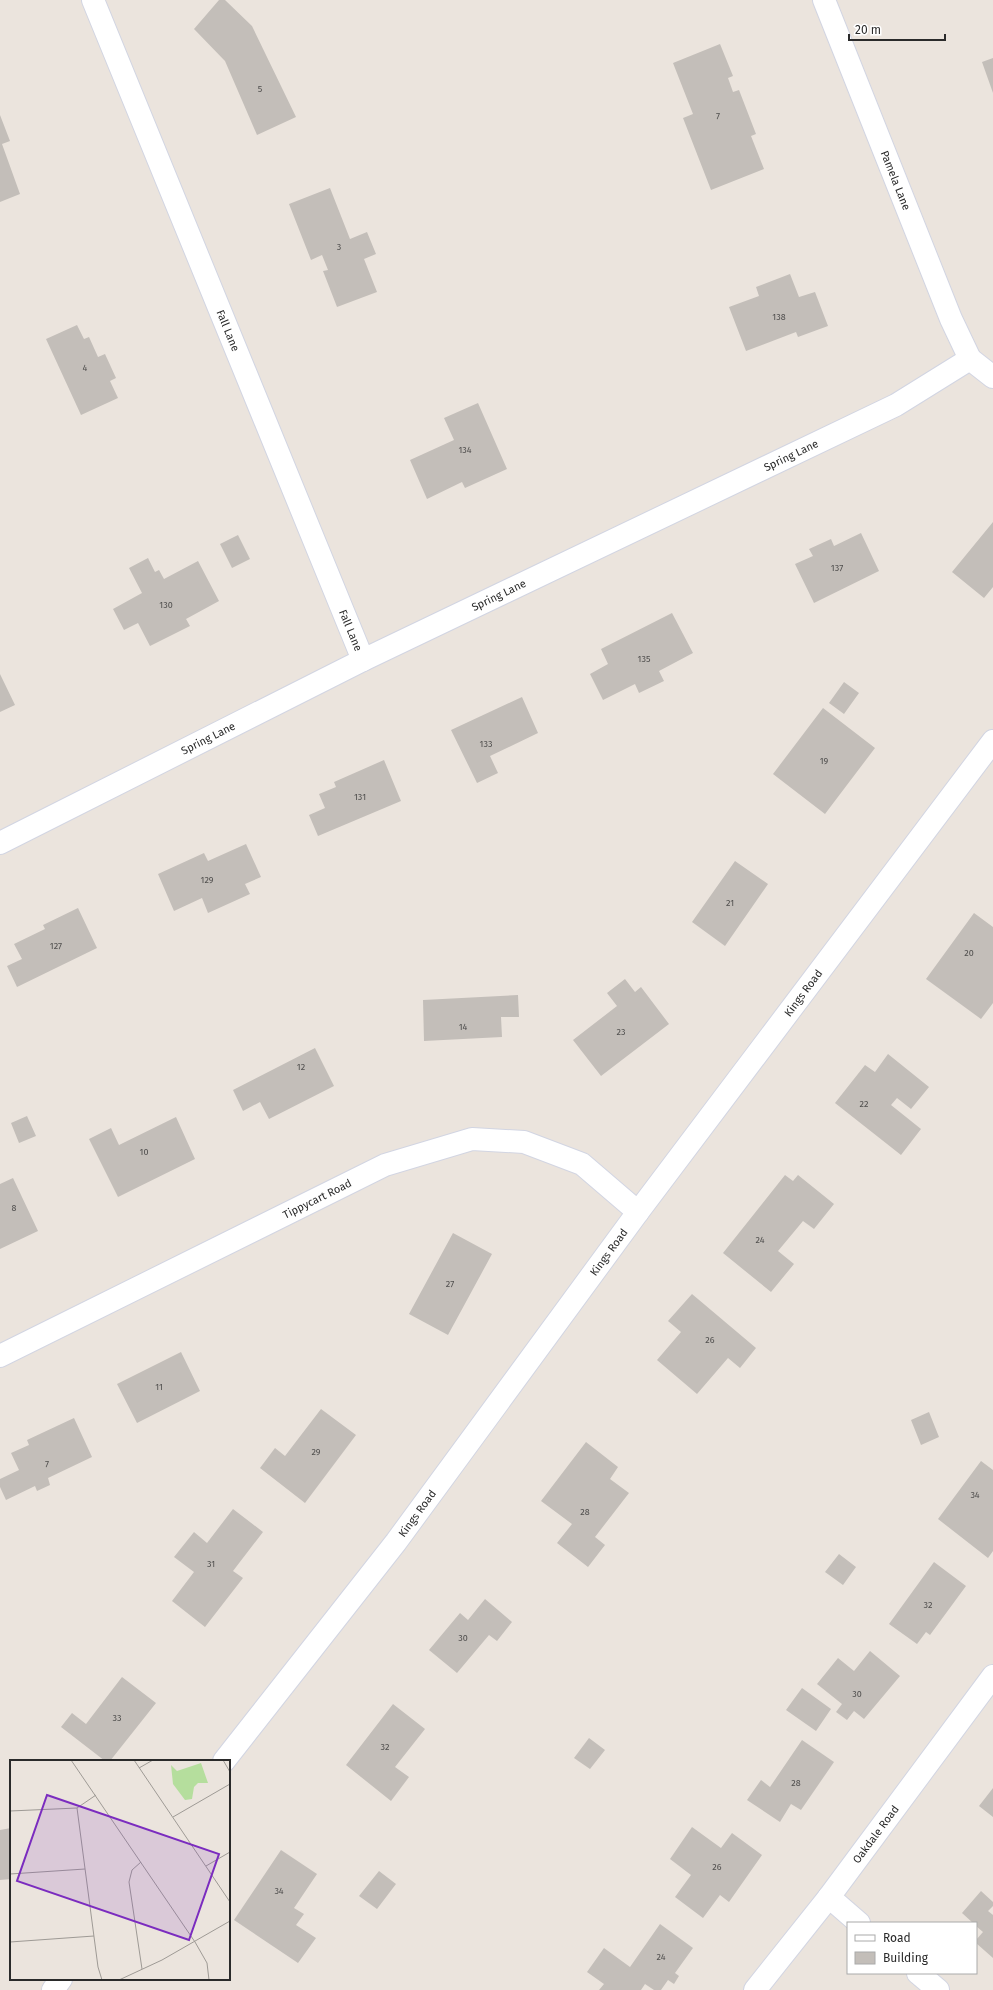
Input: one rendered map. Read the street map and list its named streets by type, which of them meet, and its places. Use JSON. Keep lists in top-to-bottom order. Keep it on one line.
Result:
{"streets":{"street":["Pamela Lane","Fall Lane","Spring Lane","Kings Road","Tippycart Road","Oakdale Road"]},"crossings":[["Pamela Lane","Spring Lane"],["Fall Lane","Spring Lane"],["Kings Road","Tippycart Road"]],"house_numbers":["5","7","3","138","4","134","137","130","135","133","19","131","129","21","127","20","14","23","12","22","10","8","24","27","26","11","29","7","34","28","31","32","30","30","33","32","28","26","34","24"],"legend":["Road","Building"],"scale_bar":"20 m"}
